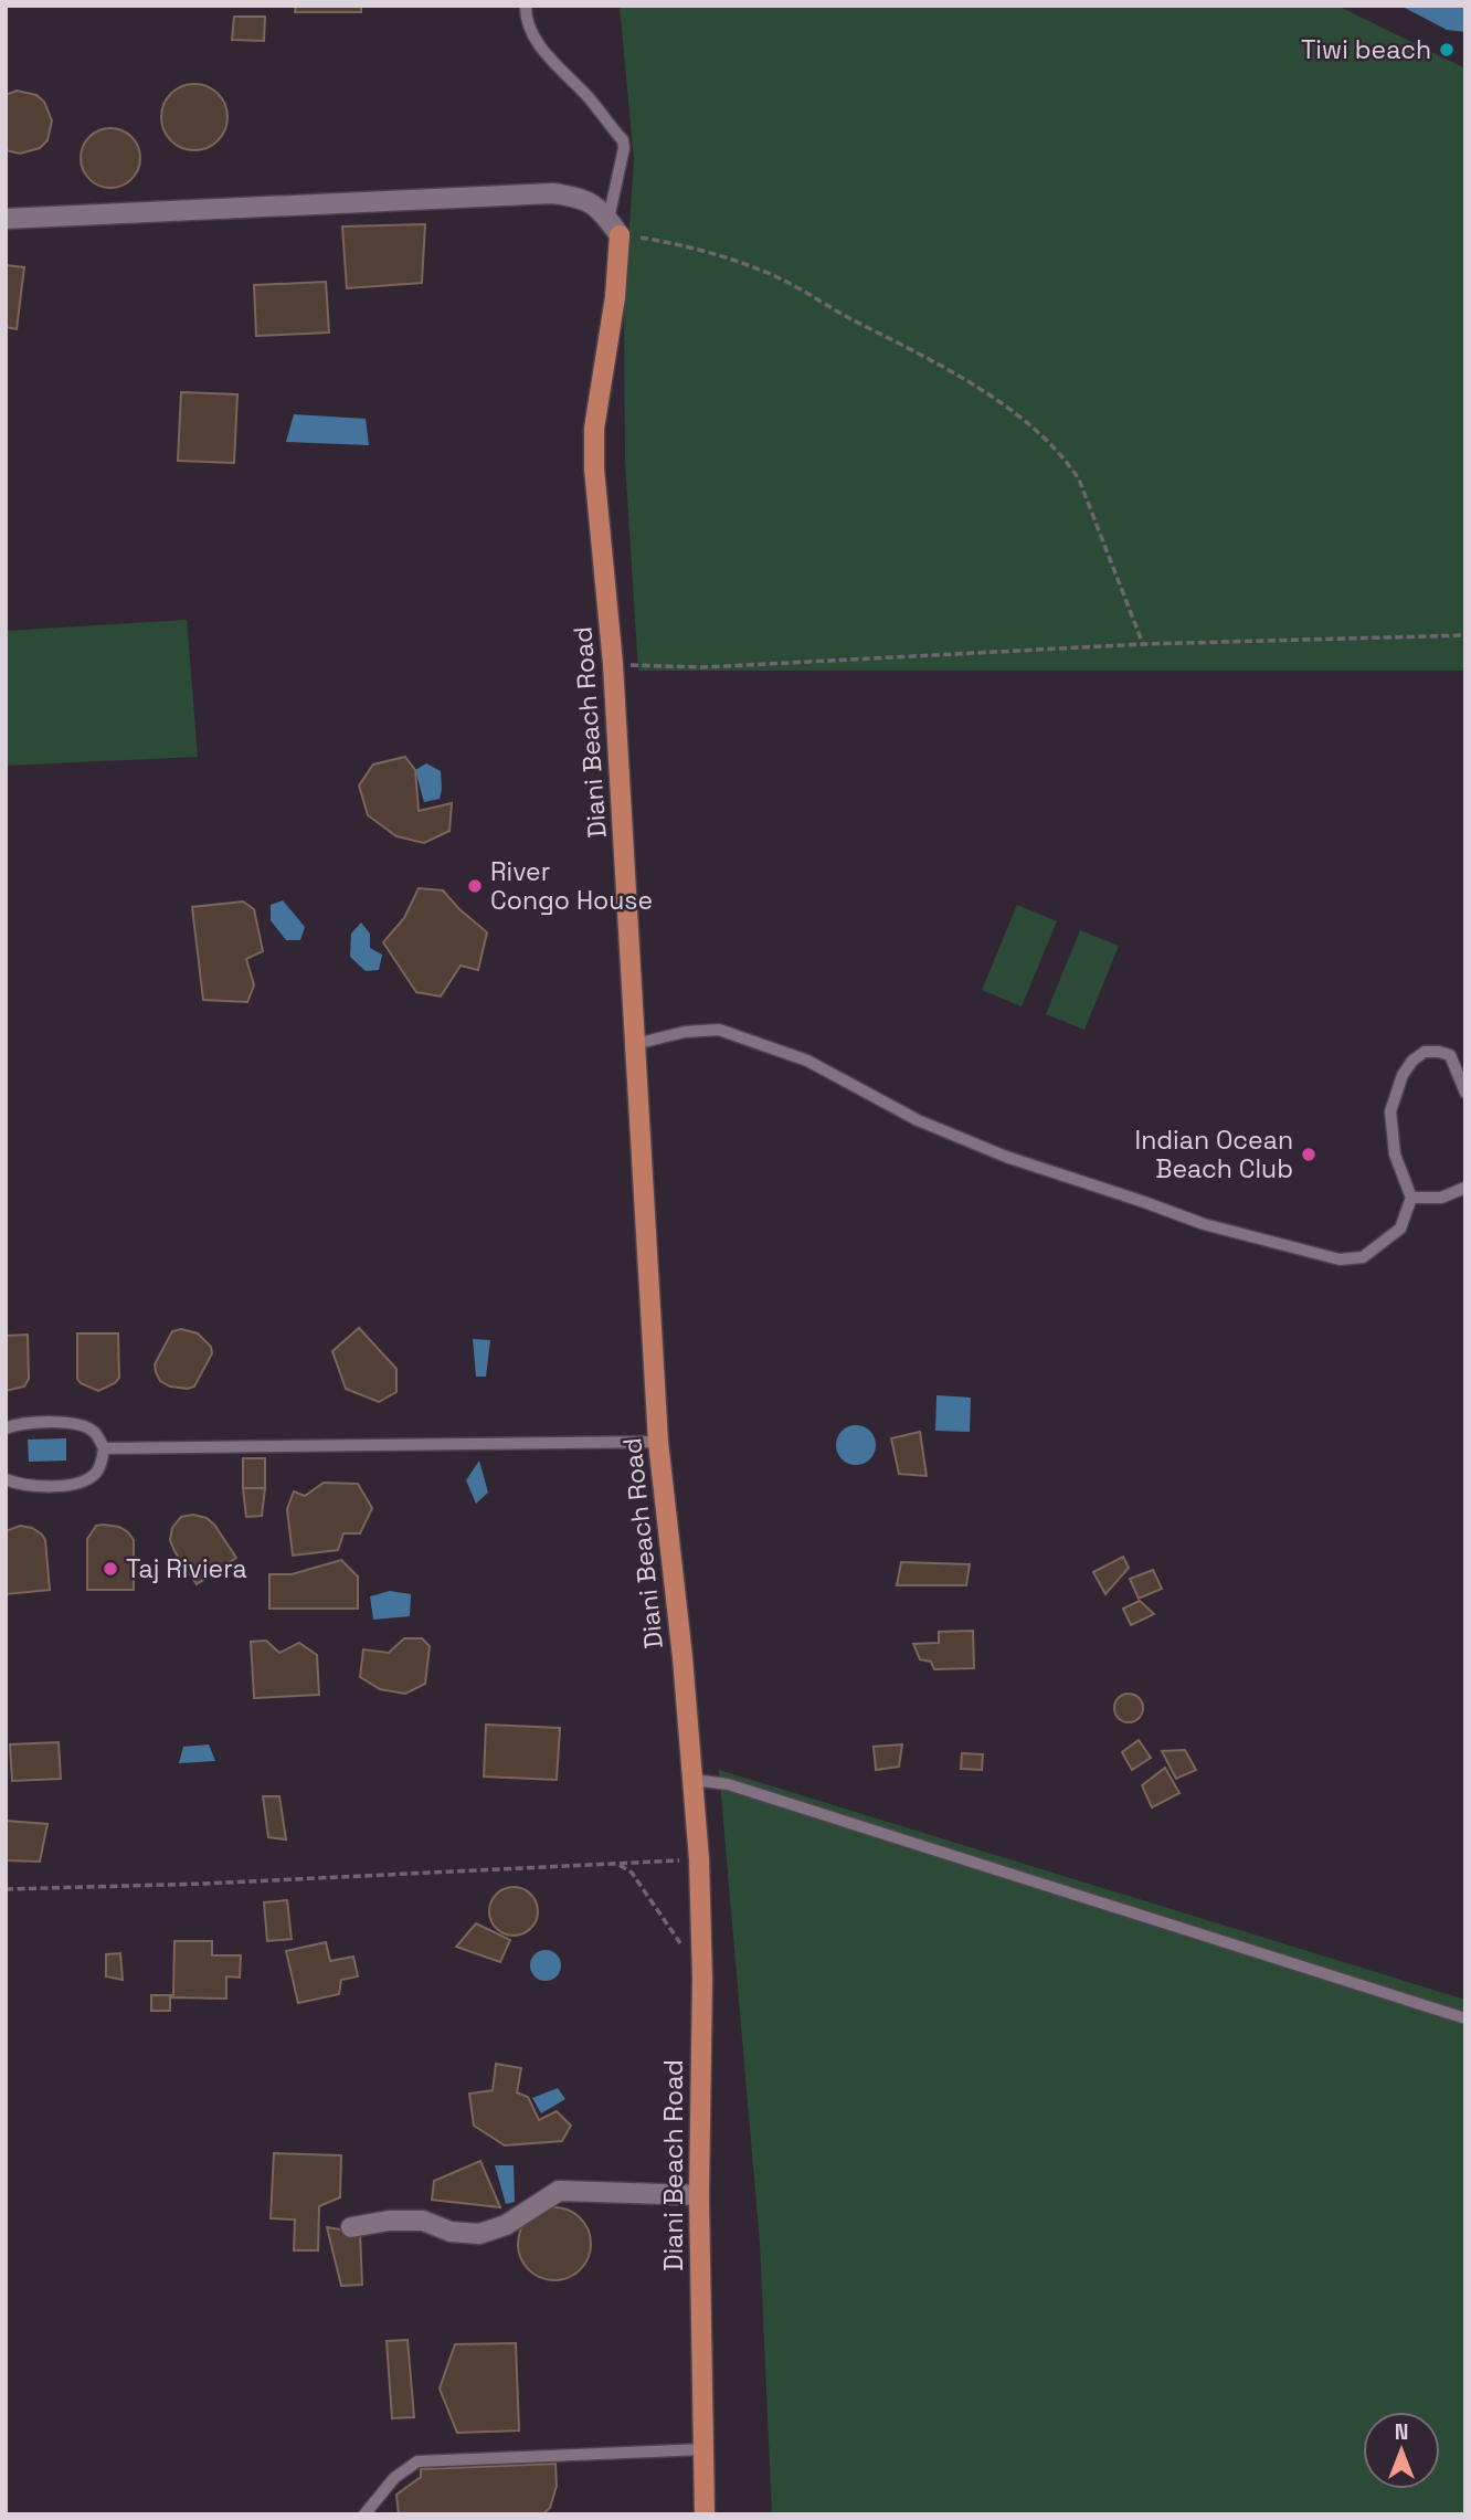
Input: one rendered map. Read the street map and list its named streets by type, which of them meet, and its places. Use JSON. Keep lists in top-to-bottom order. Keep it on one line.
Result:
{"streets":{"main road":["Diani Beach Road"]},"places":["Tiwi beach","River Congo House","Indian Ocean Beach Club","Taj Riviera"],"north":"top"}
